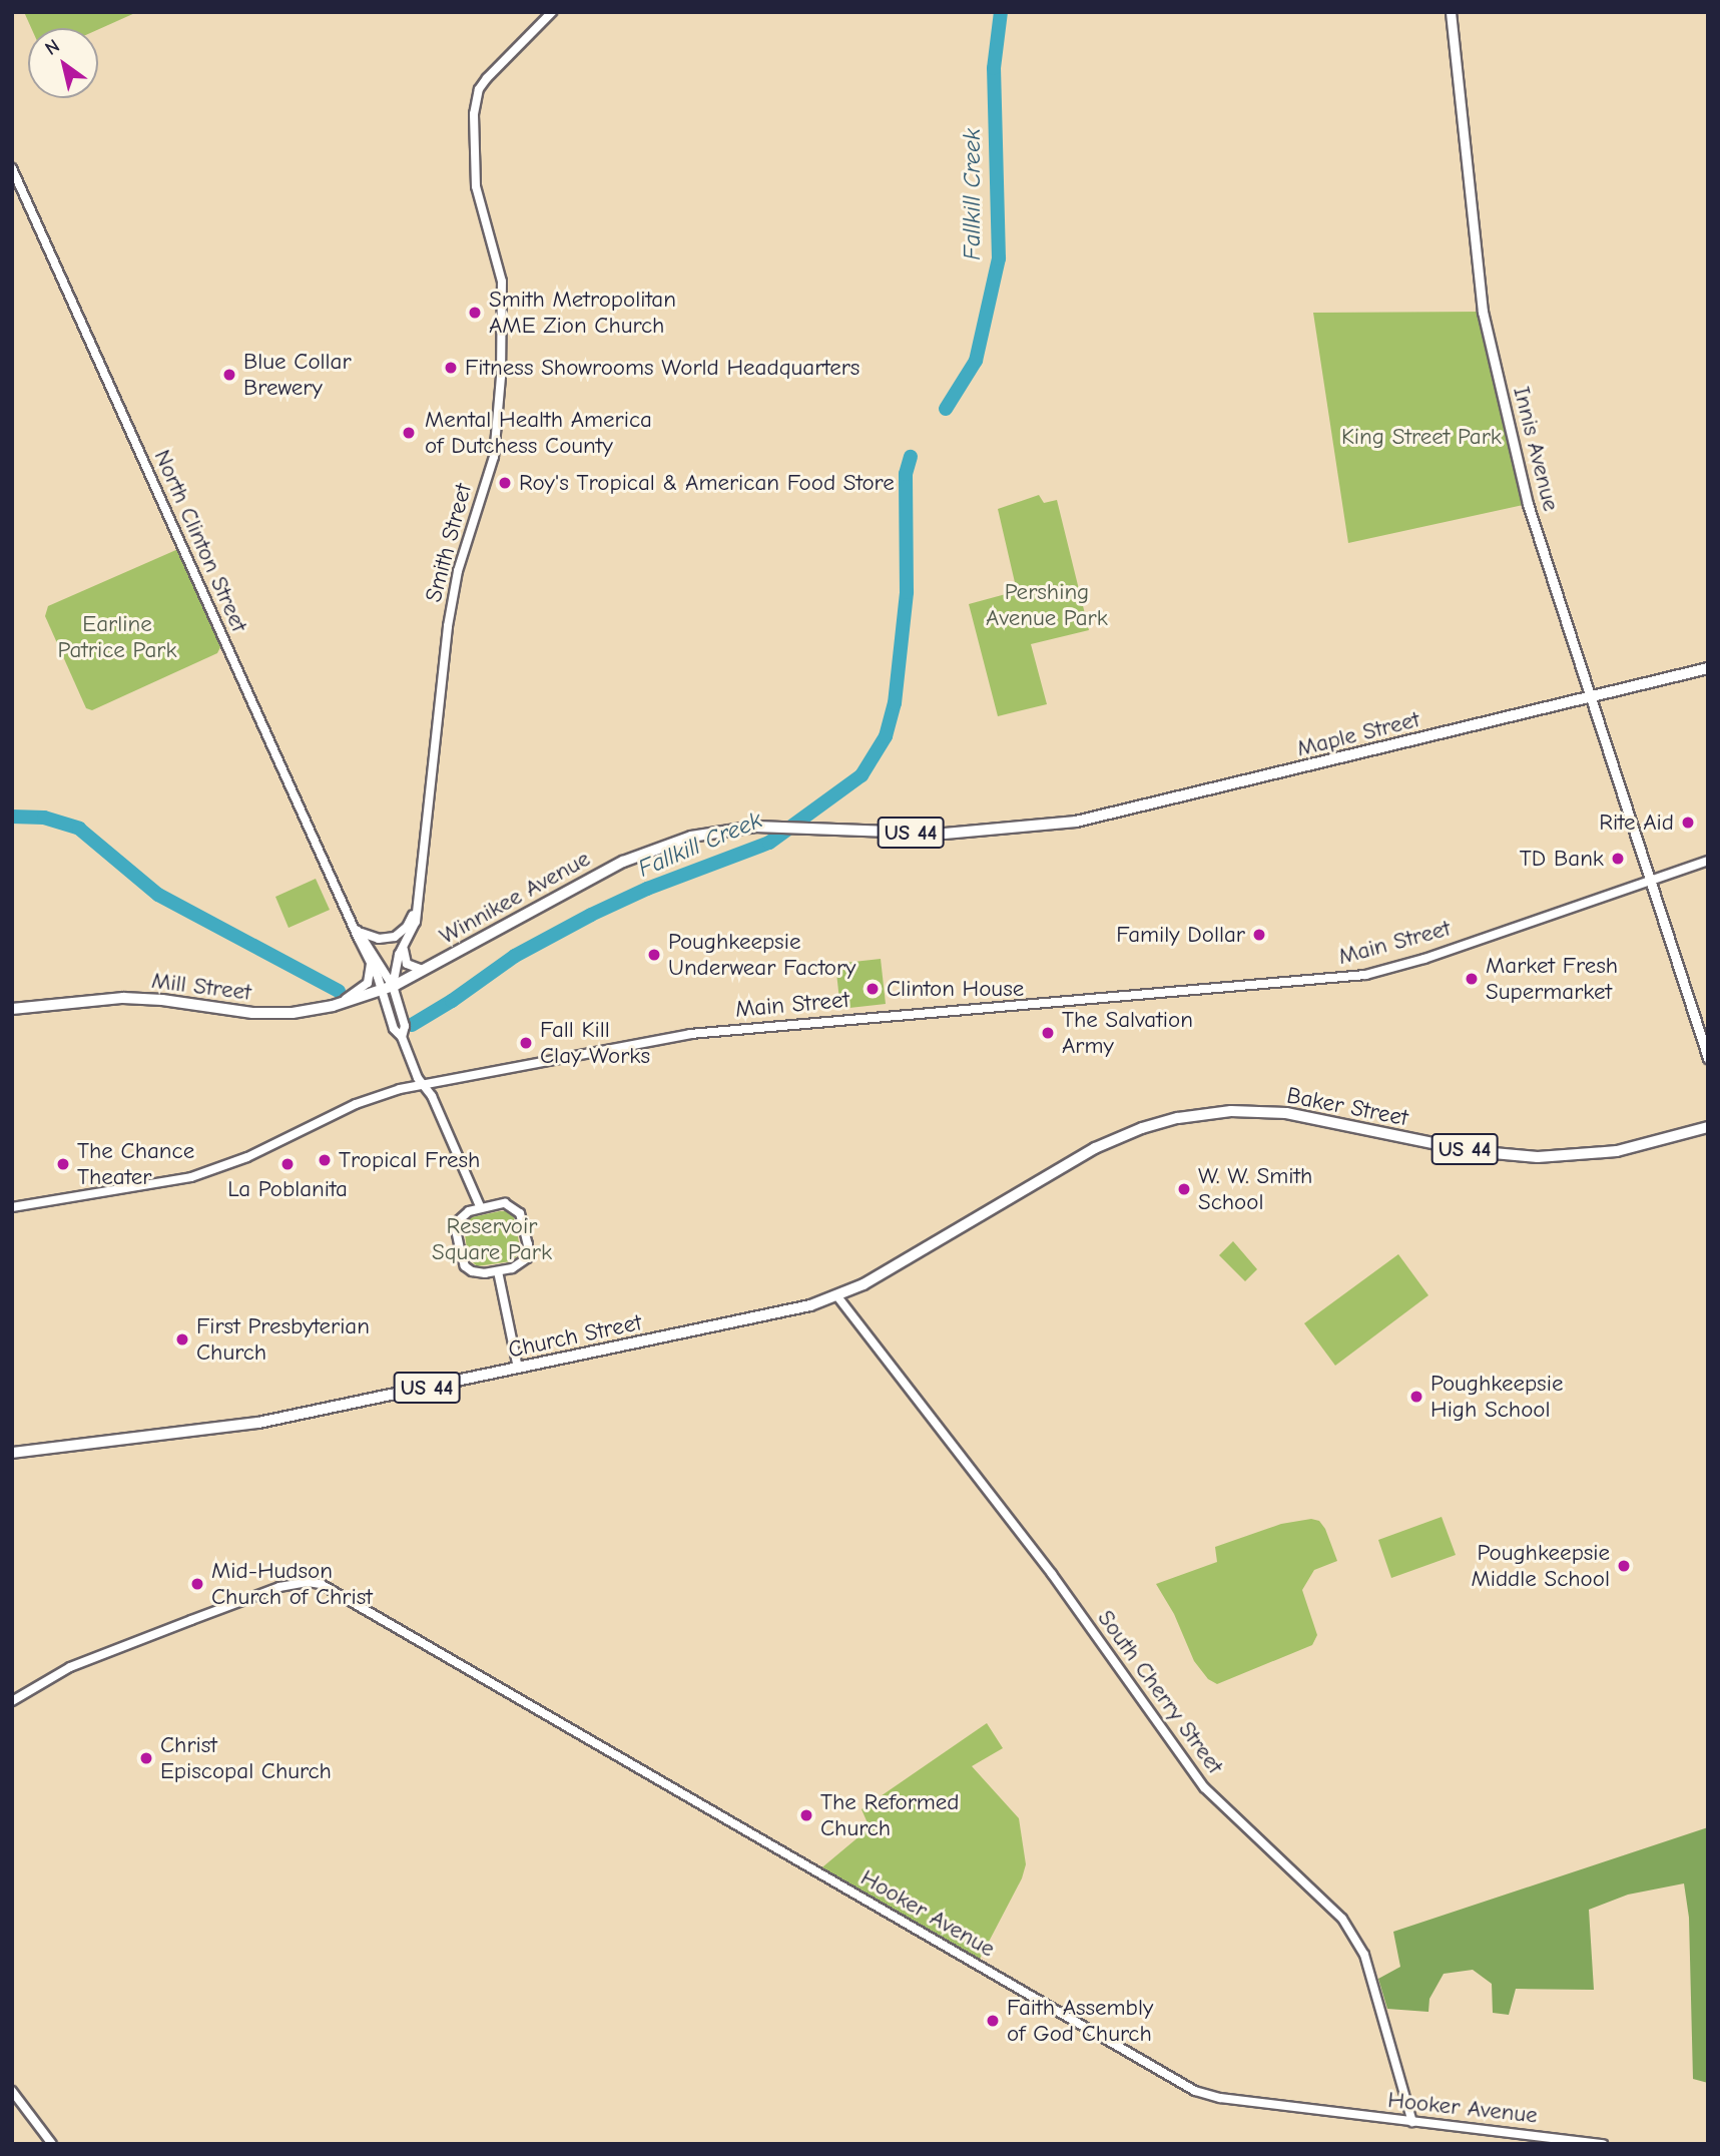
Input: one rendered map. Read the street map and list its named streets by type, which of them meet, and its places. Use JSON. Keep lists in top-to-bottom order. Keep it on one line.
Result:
{"streets":{"highway":["Maple Street","US 44","Winnikee Avenue","Mill Street","Baker Street","Church Street"],"main road":["Innis Avenue"],"street":["North Clinton Street","Smith Street","Main Street","South Cherry Street","Hooker Avenue"]},"crossings":[["Innis Avenue","Maple Street"],["Innis Avenue","Main Street"],["North Clinton Street","Smith Street"],["North Clinton Street","Winnikee Avenue"],["North Clinton Street","Main Street"],["North Clinton Street","Mill Street"],["Smith Street","Winnikee Avenue"],["Smith Street","Mill Street"],["Maple Street","Winnikee Avenue"],["Winnikee Avenue","Mill Street"],["Baker Street","Church Street"],["Church Street","South Cherry Street"],["South Cherry Street","Hooker Avenue"]],"water":["Fallkill Creek"],"parks":["King Street Park","Pershing Avenue Park","Earline Patrice Park","Reservoir Square Park"],"places":["Smith Metropolitan AME Zion Church","Fitness Showrooms World Headquarters","Blue Collar Brewery","Mental Health America of Dutchess County","Roy's Tropical & American Food Store","Rite Aid","TD Bank","Family Dollar","Poughkeepsie Underwear Factory","Market Fresh Supermarket","Clinton House","The Salvation Army","Fall Kill Clay Works","Tropical Fresh","The Chance Theater","La Poblanita","W. W. Smith School","First Presbyterian Church","Poughkeepsie High School","Poughkeepsie Middle School","Mid-Hudson Church of Christ","Christ Episcopal Church","The Reformed Church","Faith Assembly of God Church"],"north":"top left"}
